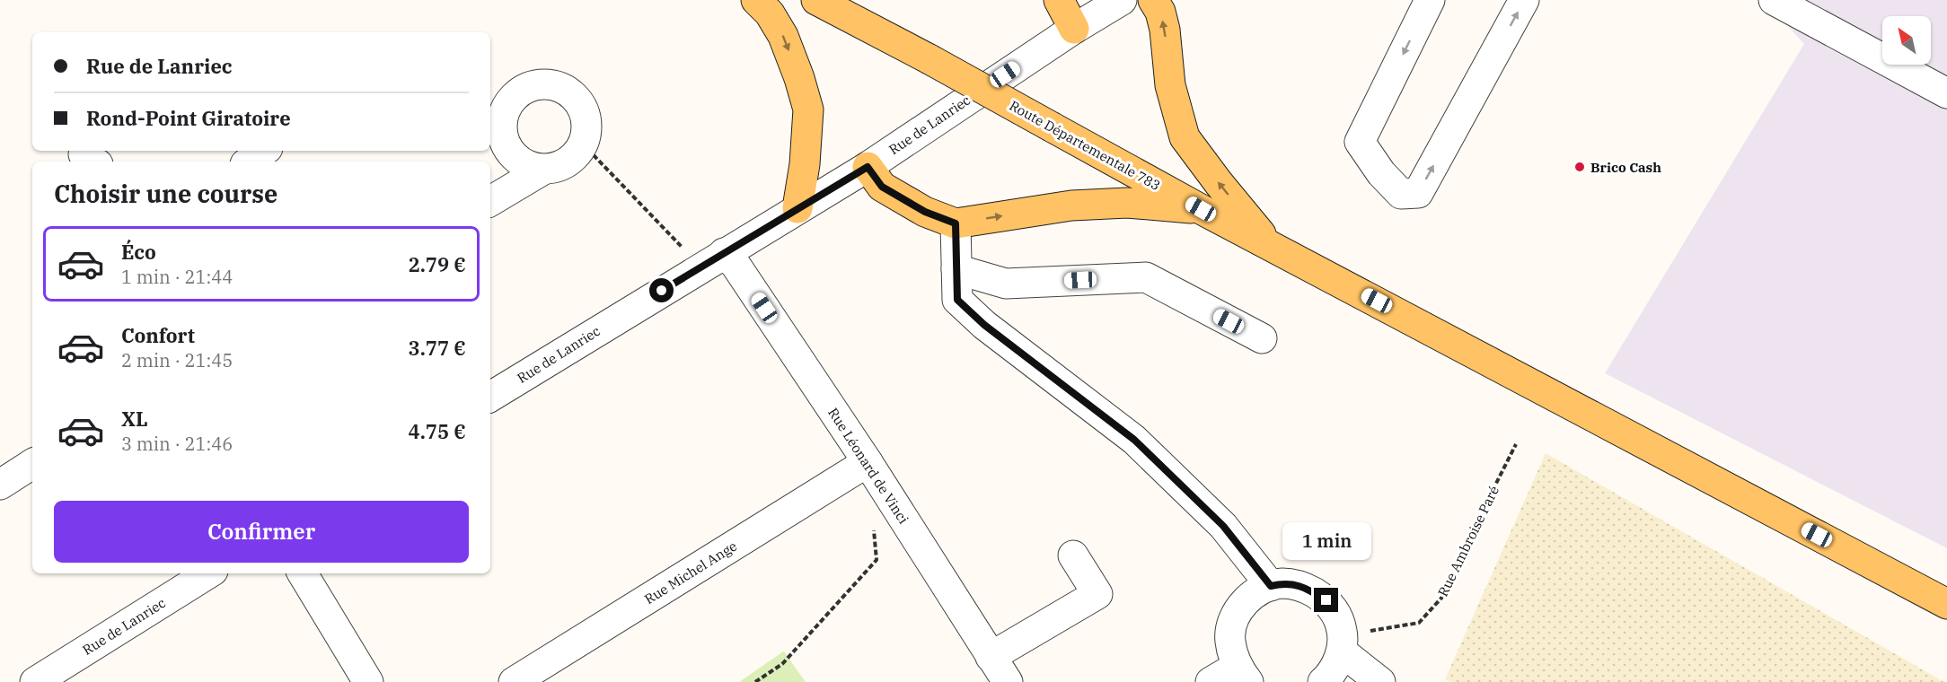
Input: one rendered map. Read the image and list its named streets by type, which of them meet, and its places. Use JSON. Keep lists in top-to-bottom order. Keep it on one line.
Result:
{"streets":{"main road":["Route Départementale 783"],"street":["Rue de Lanriec","Rue Léonard de Vinci","Rue Michel Ange"],"path":["Rue Ambroise Paré"]},"crossings":[["Rue de Lanriec","Rue Léonard de Vinci"],["Rue Léonard de Vinci","Rue Michel Ange"]],"places":["Brico Cash"],"north":"top left","page":{"banner":["Rue de Lanriec","Rond-Point Giratoire"],"heading":"Choisir une course","list":[{"name":"Éco","note":"1 min · 21:44","value":"2.79 €"},{"name":"Confort","note":"2 min · 21:45","value":"3.77 €"},{"name":"XL","note":"3 min · 21:46","value":"4.75 €"}],"buttons":"Confirmer","bubble":"1 min"}}
